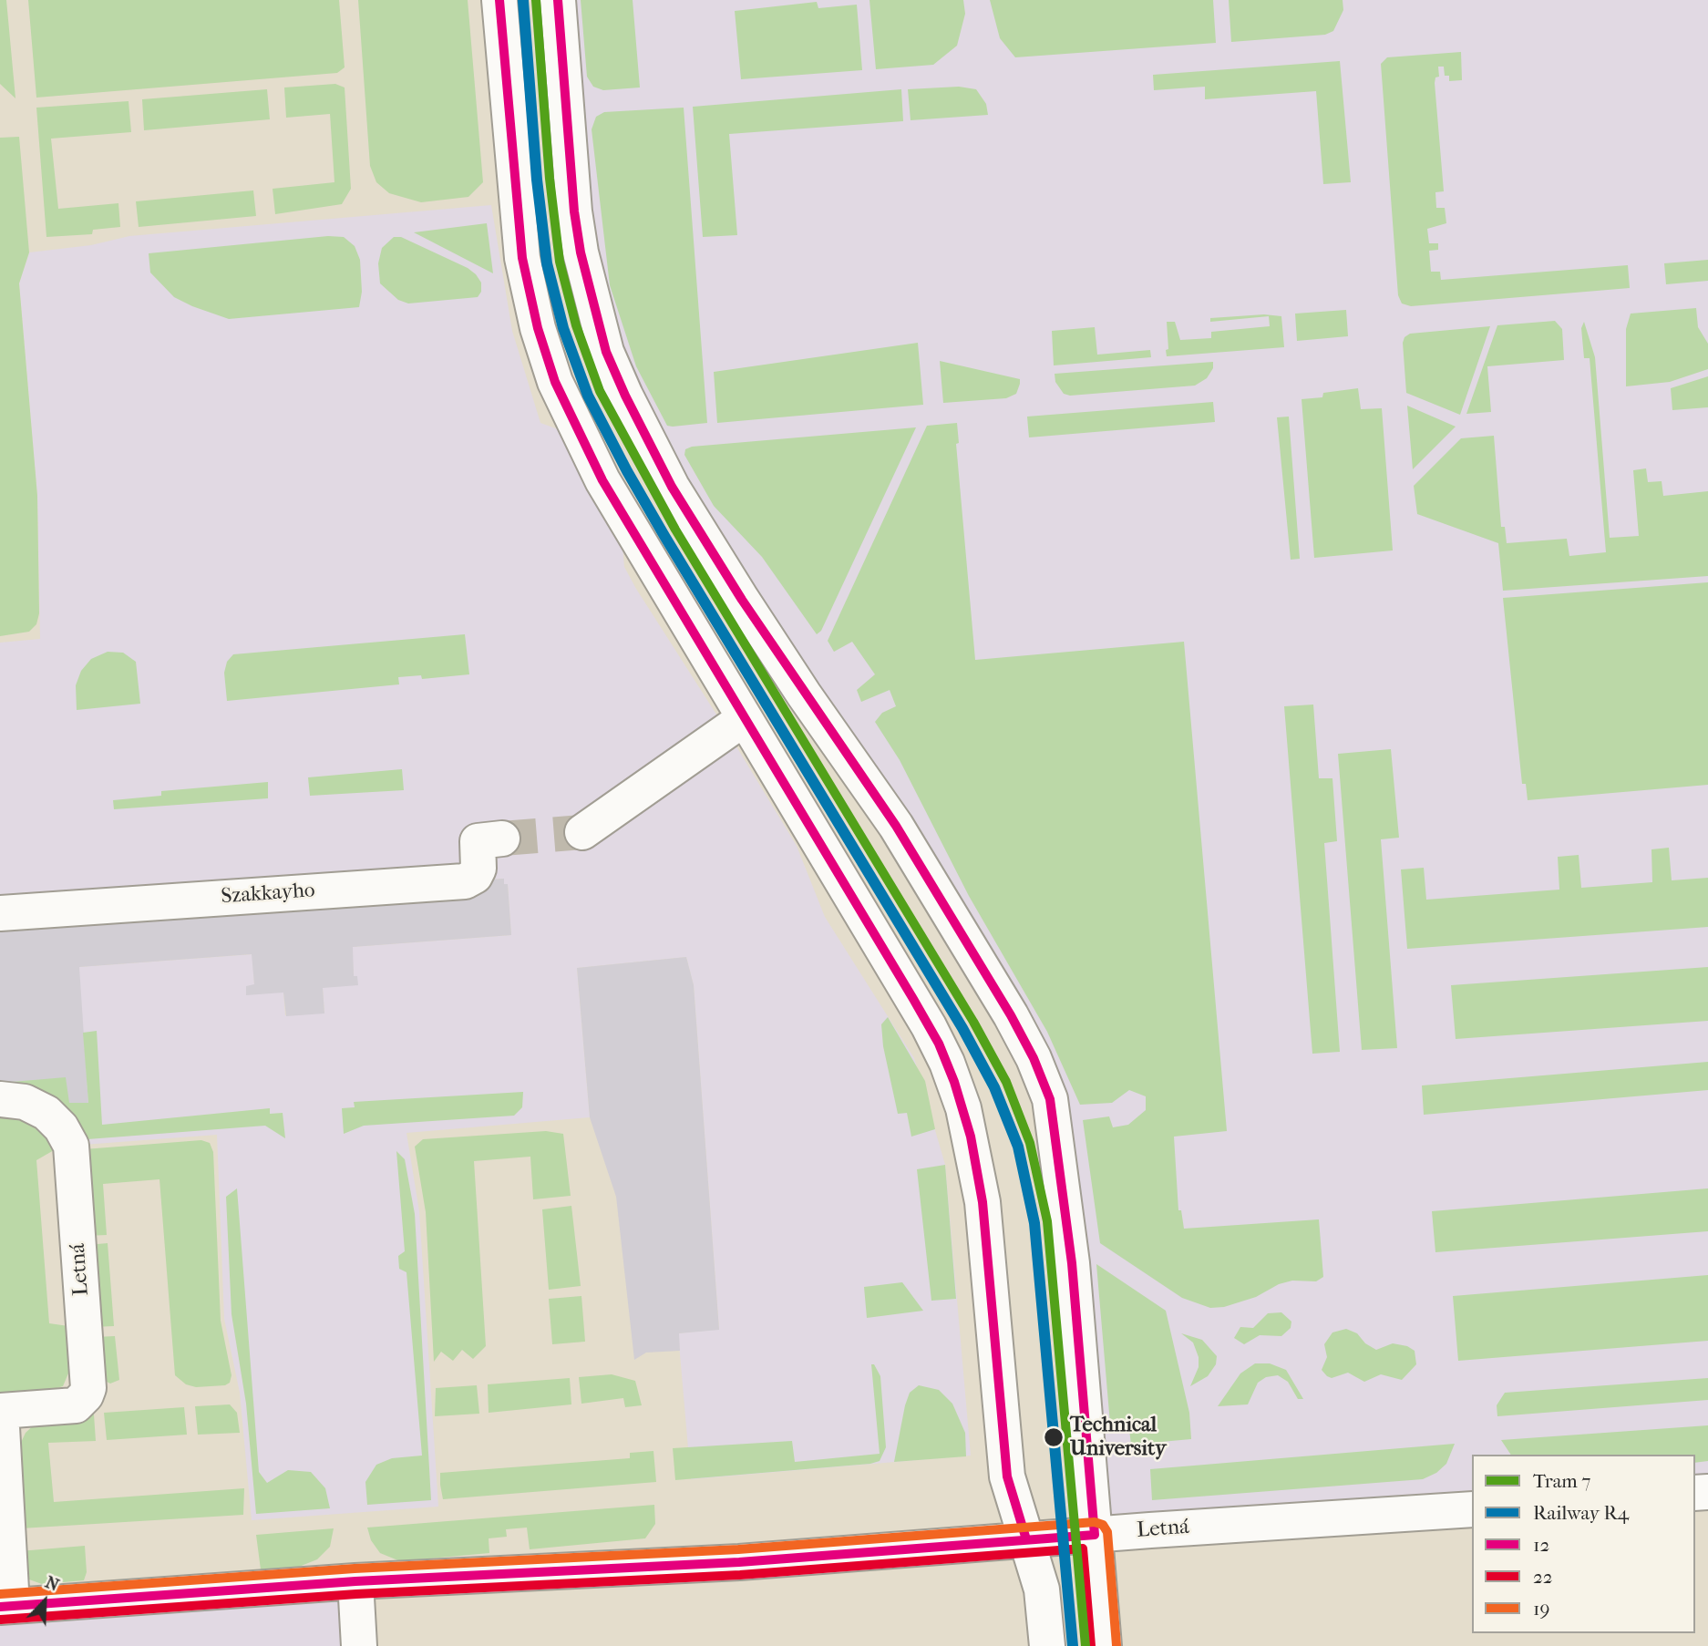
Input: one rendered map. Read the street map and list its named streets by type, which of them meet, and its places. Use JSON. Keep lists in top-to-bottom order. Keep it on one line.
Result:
{"streets":{"street":["Szakkayho","Letná"]},"places":["Technical University"],"lines":["tram line 7","transit line 12","rail line R4","transit line 19","transit line 22"],"legend":["Tram 7","Railway R4","12","22","19"],"north":"top right"}
